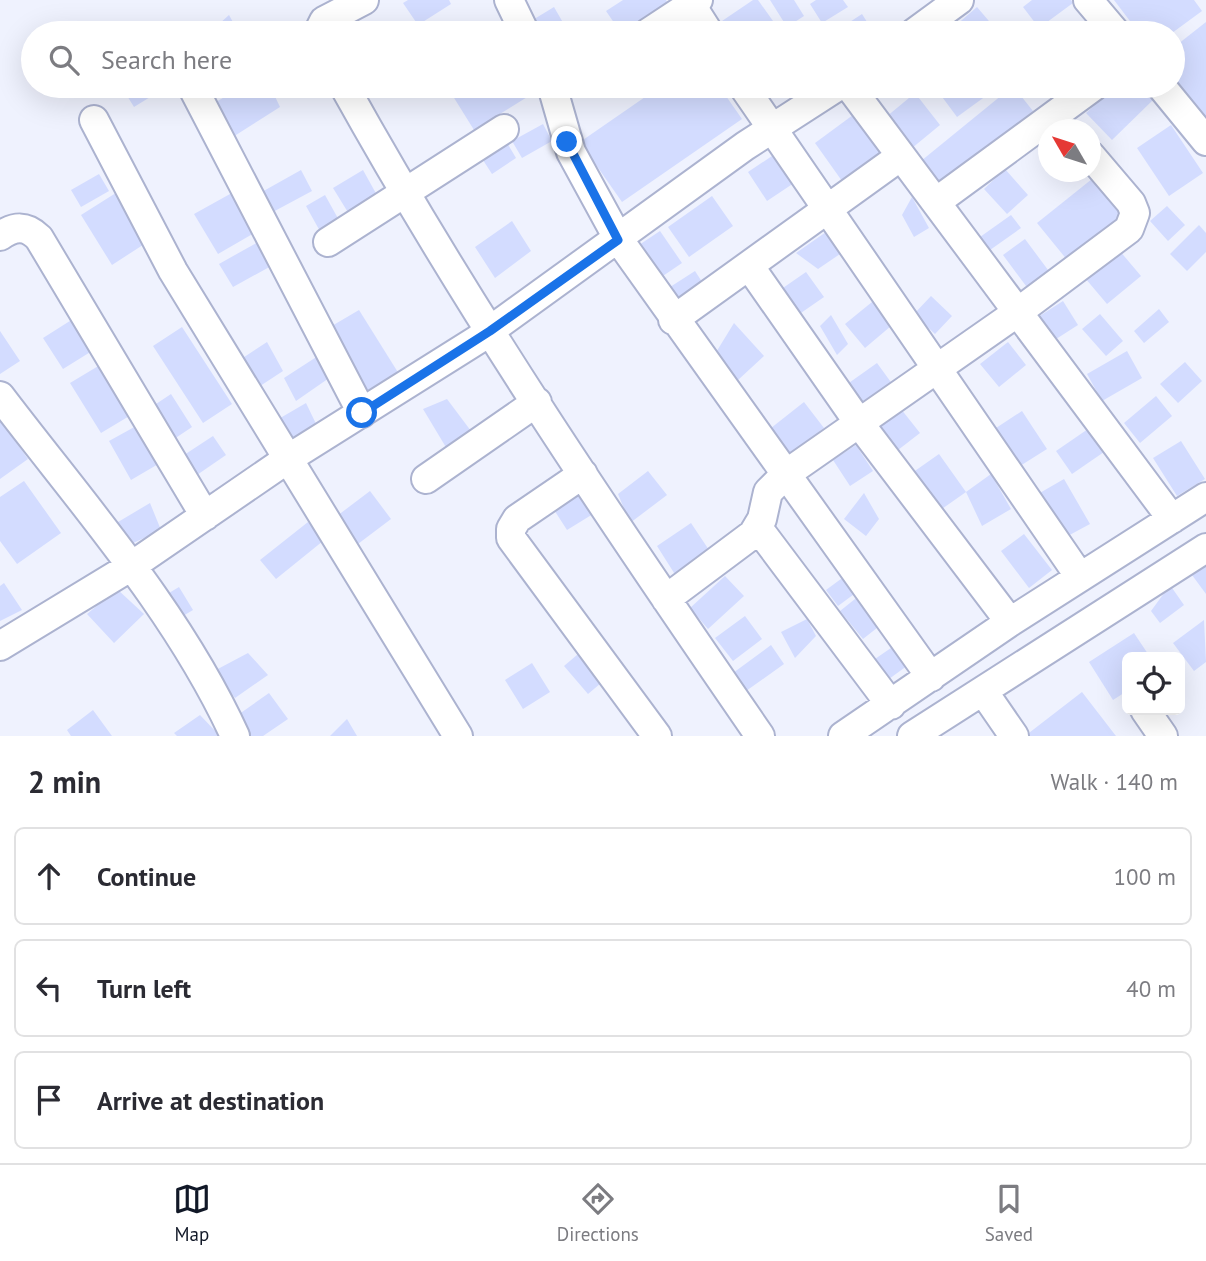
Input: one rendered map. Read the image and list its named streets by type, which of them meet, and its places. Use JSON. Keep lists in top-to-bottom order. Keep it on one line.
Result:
{"north":"top left","page":{"search":"Search here","heading":["2 min","Walk · 140 m"],"list":[["Continue","100 m"],["Turn left","40 m"],"Arrive at destination"],"nav":["Map","Directions","Saved"]}}
